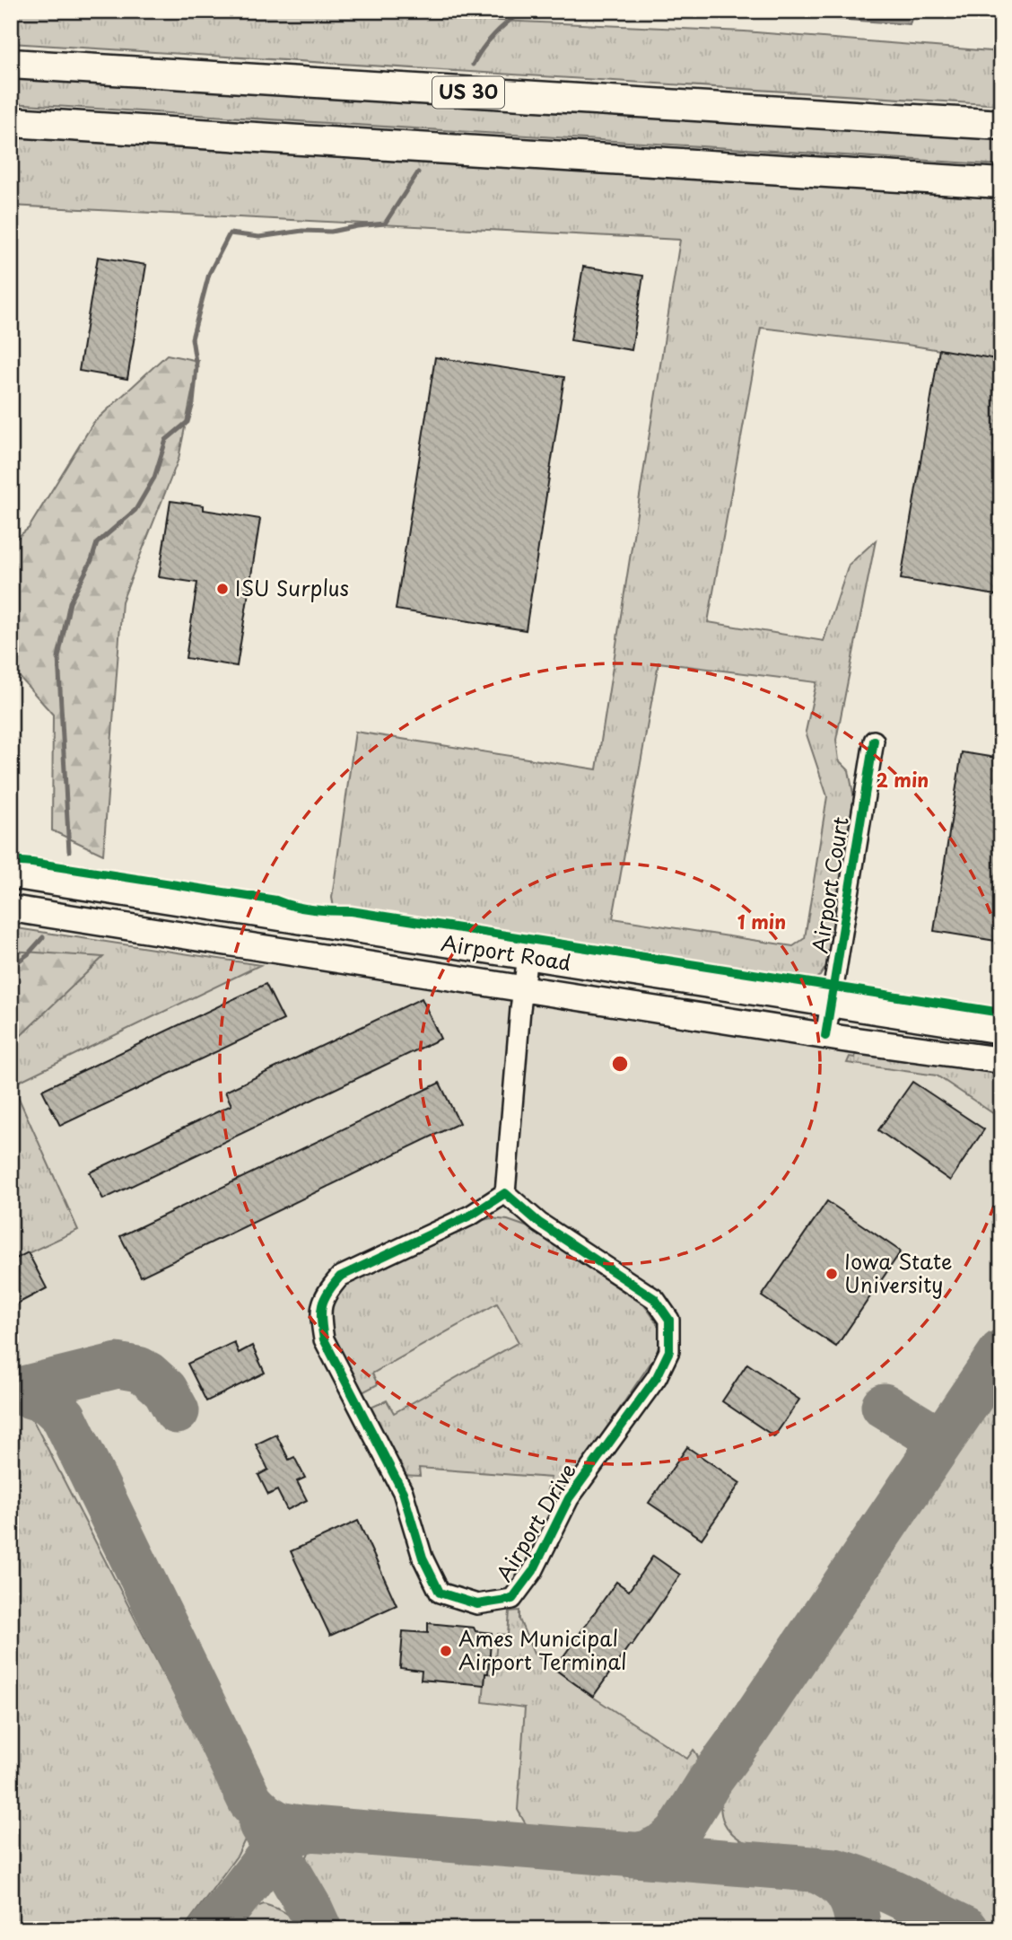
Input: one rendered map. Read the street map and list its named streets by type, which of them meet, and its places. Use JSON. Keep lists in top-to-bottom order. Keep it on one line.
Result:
{"streets":{"highway":["US 30"],"main road":["Airport Road"],"street":["Airport Court","Airport Drive"]},"crossings":[["Airport Court","Airport Road"]],"places":["ISU Surplus","Iowa State University","Ames Municipal Airport Terminal"],"rings":["2 min","1 min"]}
